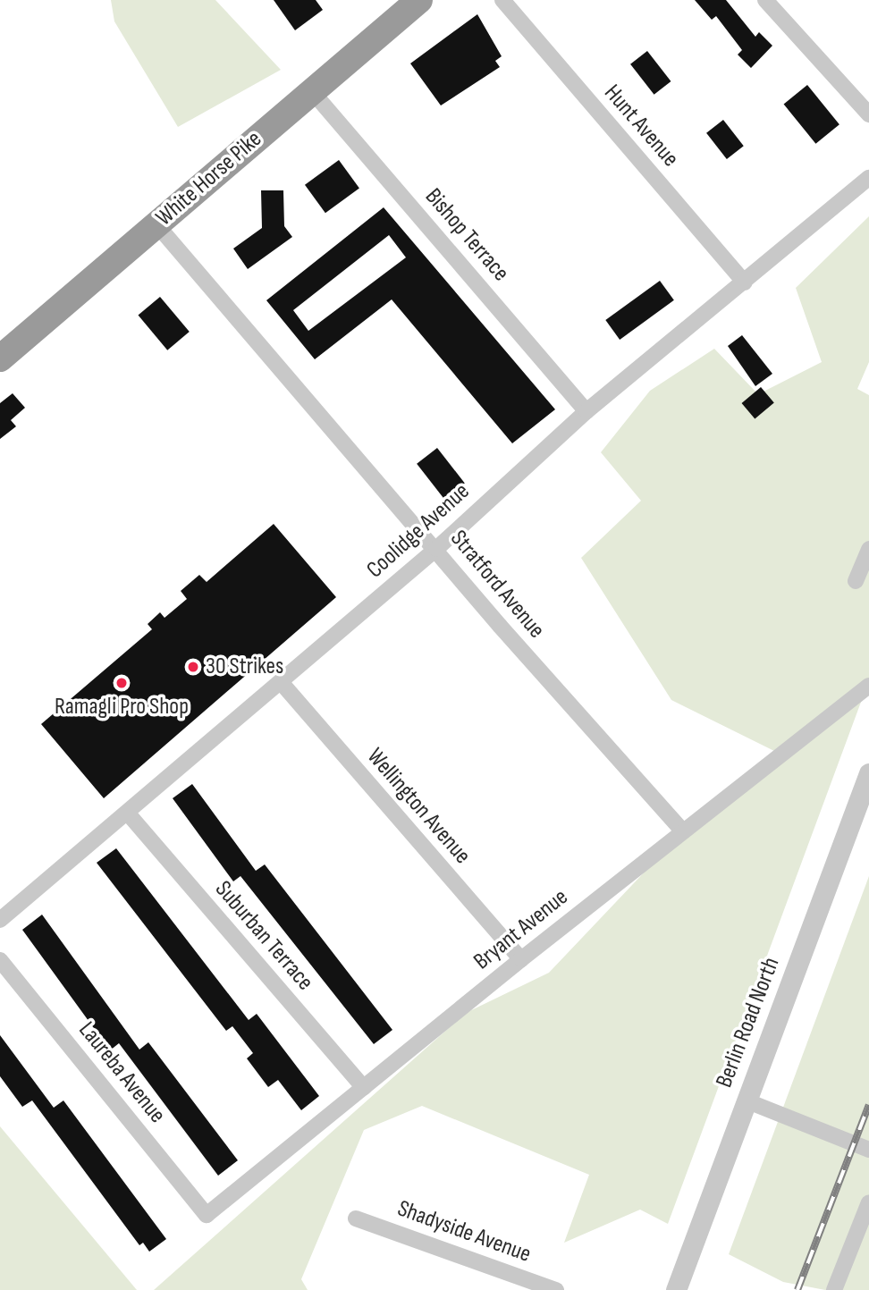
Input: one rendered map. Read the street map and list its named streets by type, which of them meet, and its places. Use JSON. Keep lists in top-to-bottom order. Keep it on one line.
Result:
{"streets":{"highway":["White Horse Pike"],"street":["Hunt Avenue","Bishop Terrace","Coolidge Avenue","Stratford Avenue","Wellington Avenue","Bryant Avenue","Suburban Terrace","Berlin Road North","Laureba Avenue","Shadyside Avenue"]},"crossings":[["Hunt Avenue","Coolidge Avenue"],["White Horse Pike","Bishop Terrace"],["White Horse Pike","Stratford Avenue"],["Bishop Terrace","Coolidge Avenue"],["Coolidge Avenue","Stratford Avenue"],["Coolidge Avenue","Wellington Avenue"],["Coolidge Avenue","Suburban Terrace"],["Stratford Avenue","Bryant Avenue"],["Wellington Avenue","Bryant Avenue"],["Bryant Avenue","Suburban Terrace"],["Bryant Avenue","Laureba Avenue"]],"places":["30 Strikes","Ramagli Pro Shop"]}
